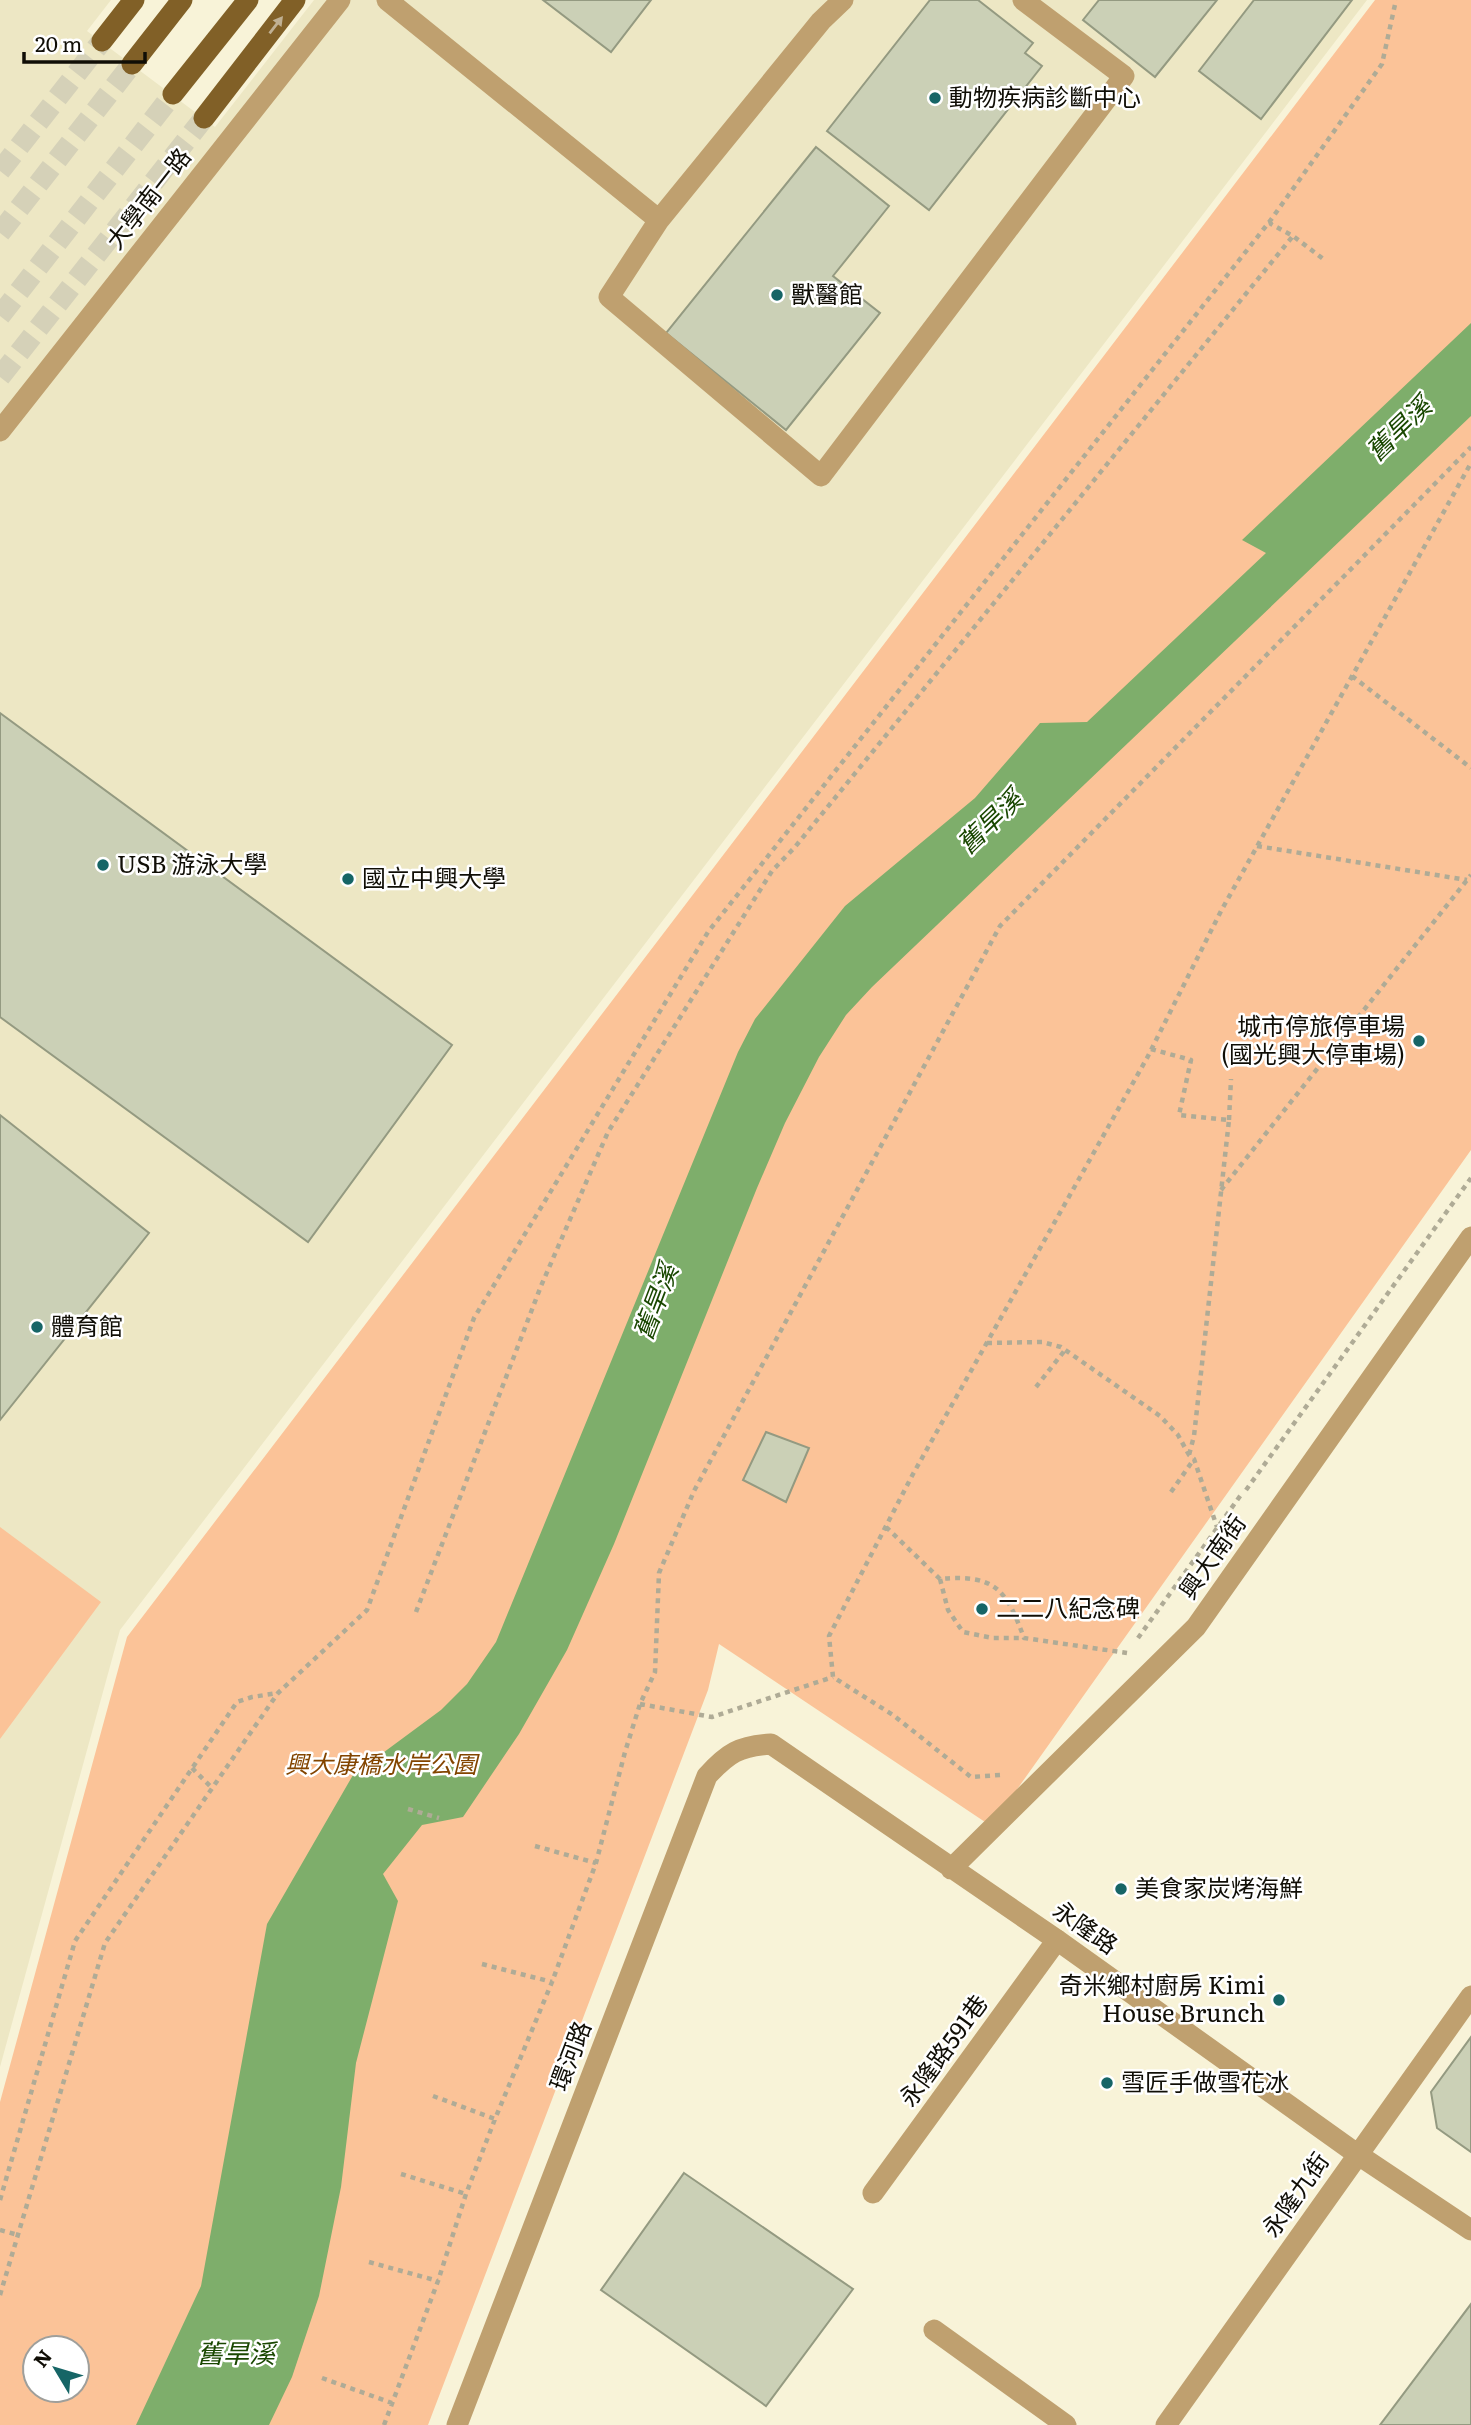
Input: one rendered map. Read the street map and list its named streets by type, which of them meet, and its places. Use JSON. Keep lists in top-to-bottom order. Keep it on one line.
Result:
{"streets":{"street":["大學南一路","興大南街","永隆路","永隆路591巷","環河路","永隆九街"]},"crossings":[["興大南街","永隆路"],["永隆路","永隆路591巷"],["永隆路","環河路"],["永隆路","永隆九街"]],"water":["舊旱溪"],"parks":["興大康橋水岸公園"],"places":["動物疾病診斷中心","獸醫館","USB 游泳大學","國立中興大學","城市停旅停車場 (國光興大停車場)","體育館","二二八紀念碑","美食家炭烤海鮮","奇米鄉村廚房 Kimi House Brunch","雪匠手做雪花冰"],"scale_bar":"20 m","north":"top left"}
